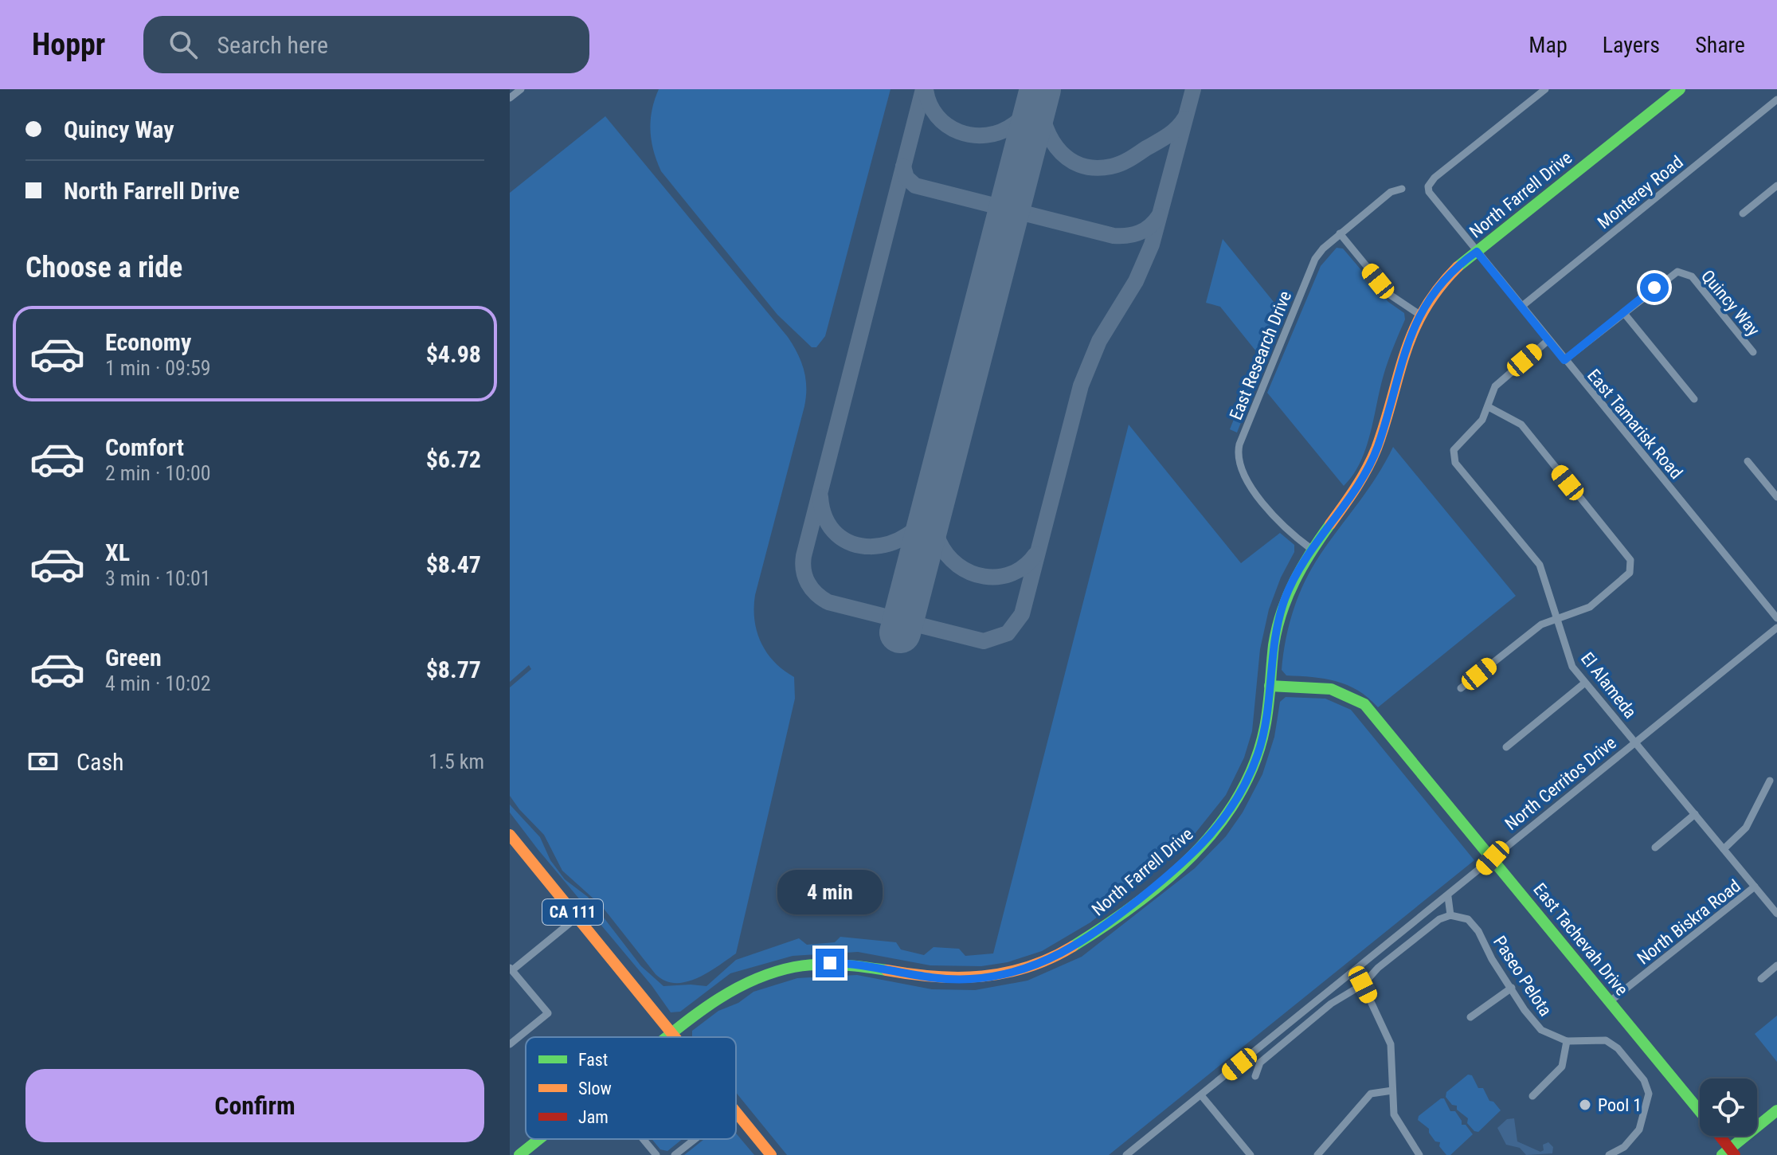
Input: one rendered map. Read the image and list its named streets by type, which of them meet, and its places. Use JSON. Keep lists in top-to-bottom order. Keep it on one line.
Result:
{"streets":{"street":["Monterey Road","North Farrell Drive","Quincy Way","East Research Drive","East Tamarisk Road","El Alameda","North Cerritos Drive","CA 111","North Biskra Road","East Tachevah Drive","Paseo Pelota"]},"crossings":[["Monterey Road","East Tamarisk Road"],["North Farrell Drive","East Research Drive"],["North Farrell Drive","East Tamarisk Road"],["North Farrell Drive","CA 111"],["North Farrell Drive","East Tachevah Drive"],["Quincy Way","East Tamarisk Road"],["El Alameda","North Cerritos Drive"],["El Alameda","North Biskra Road"],["North Cerritos Drive","East Tachevah Drive"],["North Biskra Road","East Tachevah Drive"]],"places":["Pool 1"],"legend":["Fast","Slow","Jam"],"page":{"header":"Hoppr","search":"Search here","nav":["Map","Layers","Share"],"banner":["Quincy Way","North Farrell Drive"],"heading":"Choose a ride","list":[{"name":"Economy","note":"1 min · 09:59","value":"$4.98"},{"name":"Comfort","note":"2 min · 10:00","value":"$6.72"},{"name":"XL","note":"3 min · 10:01","value":"$8.47"},{"name":"Green","note":"4 min · 10:02","value":"$8.77"}],"pay":["Cash","1.5 km"],"bubble":"4 min","buttons":"Confirm"}}
